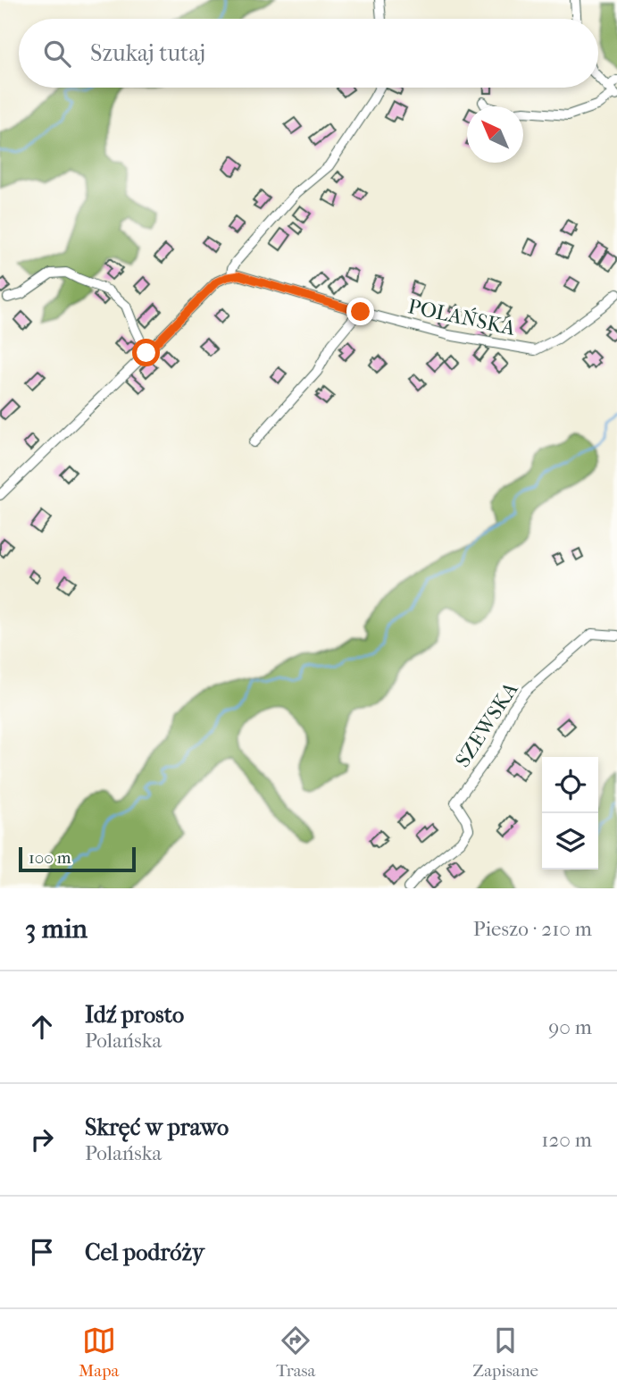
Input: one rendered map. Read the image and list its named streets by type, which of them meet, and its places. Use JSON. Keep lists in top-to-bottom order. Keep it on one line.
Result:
{"streets":{"street":["POLAŃSKA","SZEWSKA"]},"scale_bar":"100 m","north":"top left","page":{"search":"Szukaj tutaj","scale":"100 m","heading":["3 min","Pieszo · 210 m"],"list":[["Idź prosto","Polańska","90 m"],["Skręć w prawo","Polańska","120 m"],"Cel podróży"],"nav":["Mapa","Trasa","Zapisane"]}}
